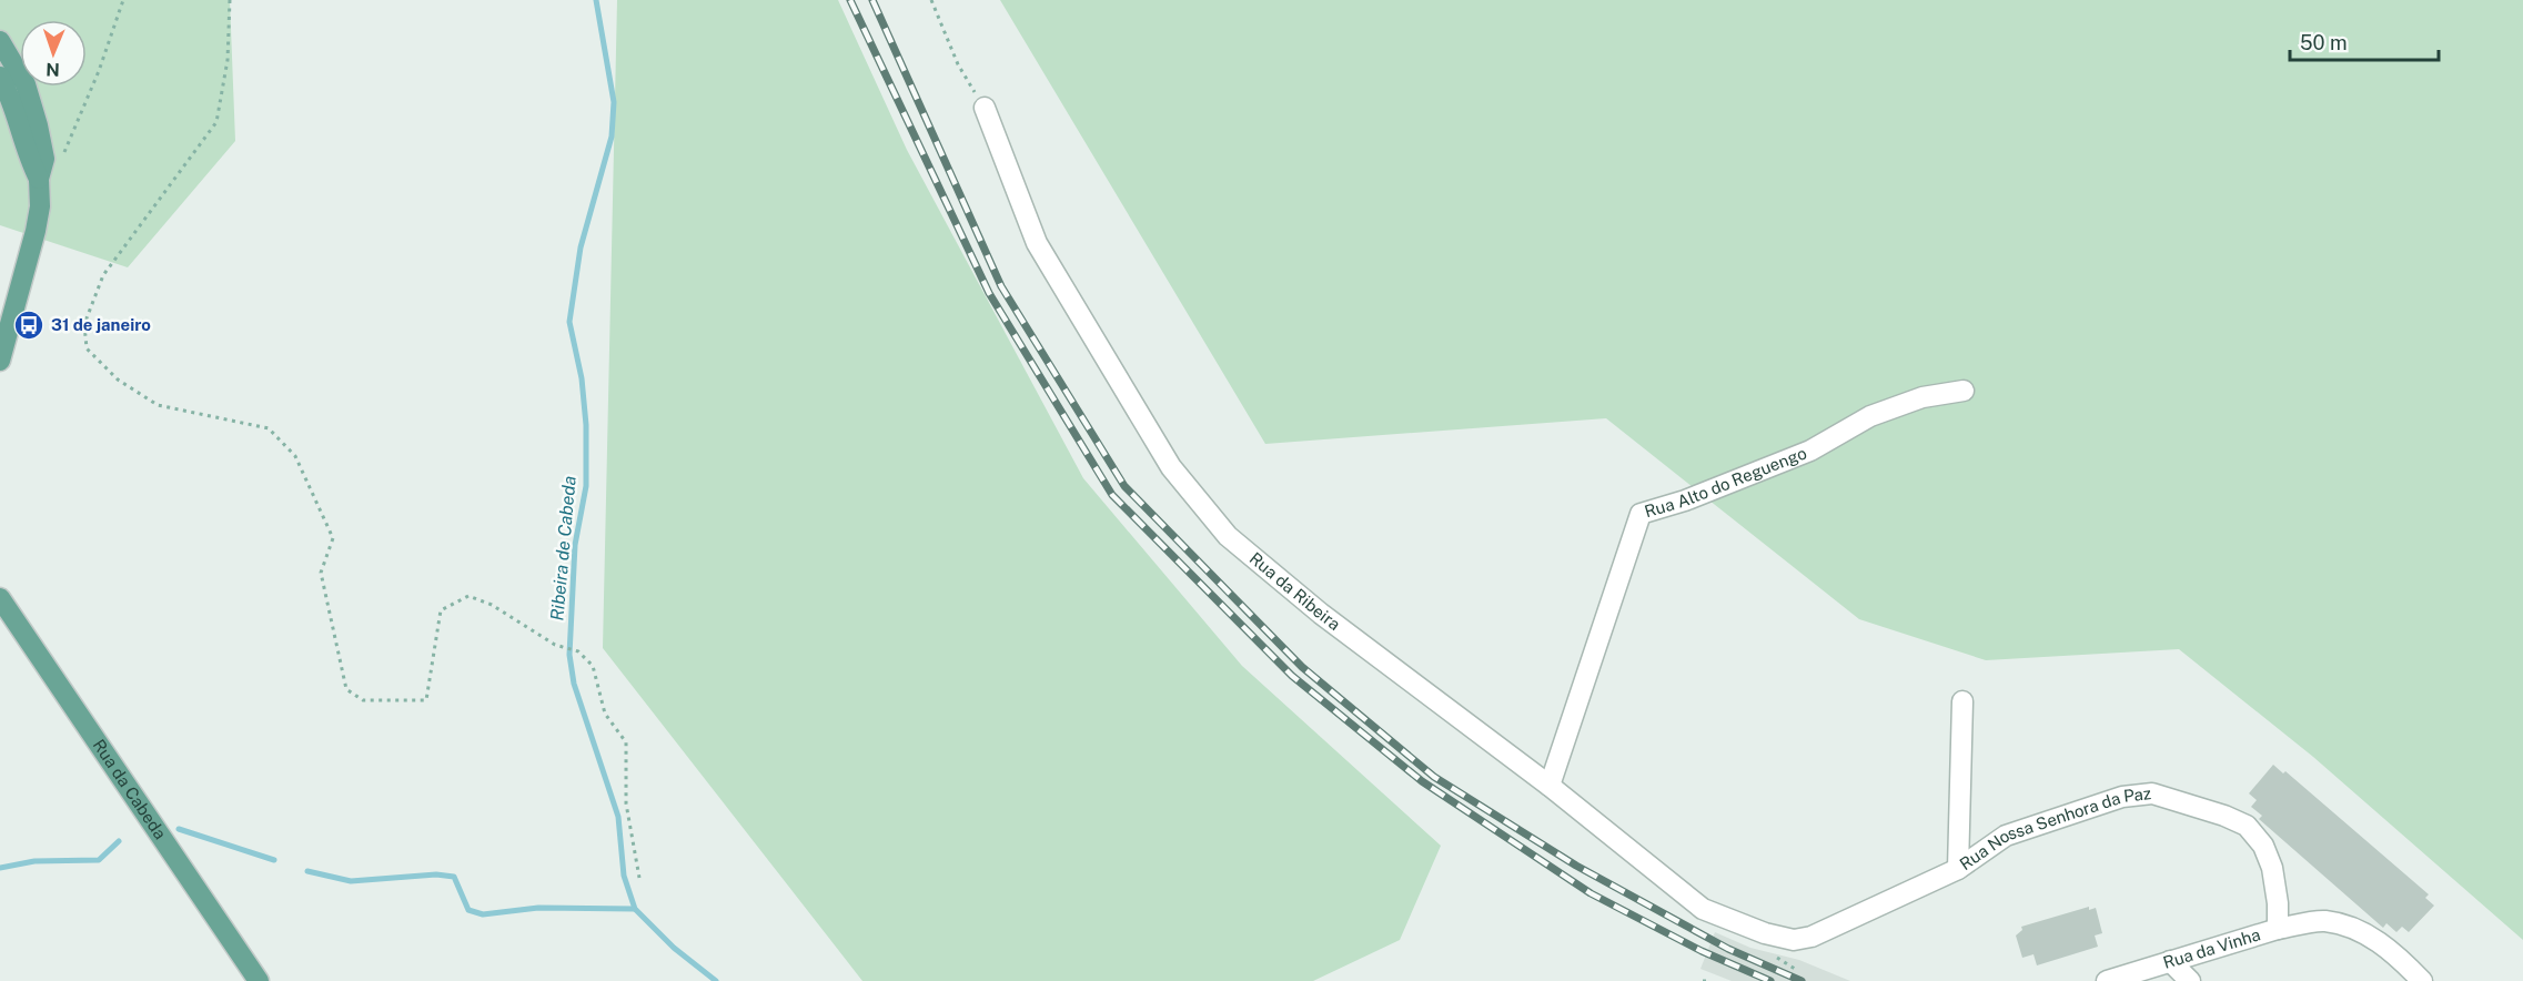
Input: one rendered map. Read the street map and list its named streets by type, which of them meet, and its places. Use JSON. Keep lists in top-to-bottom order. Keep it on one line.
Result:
{"streets":{"main road":["Rua da Cabeda"],"street":["Rua Alto do Reguengo","Rua da Ribeira","Rua Nossa Senhora da Paz","Rua da Vinha"]},"crossings":[["Rua Alto do Reguengo","Rua da Ribeira"],["Rua da Ribeira","Rua Nossa Senhora da Paz"],["Rua Nossa Senhora da Paz","Rua da Vinha"]],"water":["Ribeira de Cabeda"],"places":{"bus stop":["31 de janeiro"]},"scale_bar":"50 m","north":"bottom"}
